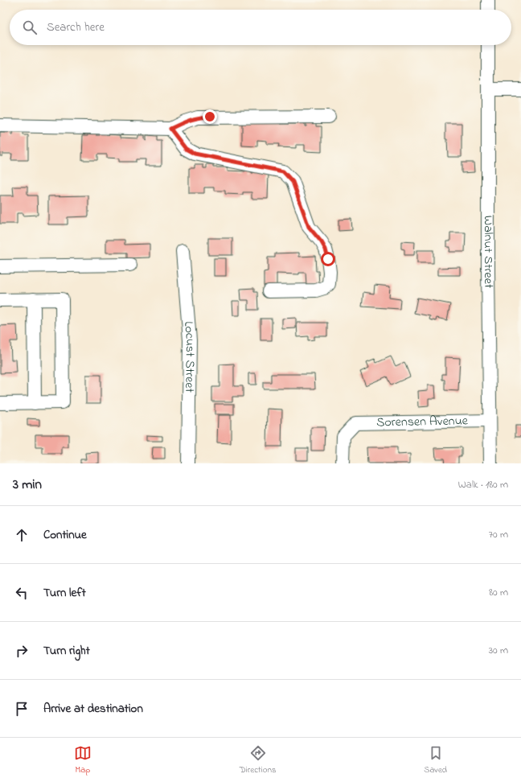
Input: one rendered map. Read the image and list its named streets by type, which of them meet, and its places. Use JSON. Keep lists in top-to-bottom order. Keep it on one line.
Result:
{"streets":{"street":["Walnut Street","Locust Street","Sorensen Avenue"]},"crossings":[["Walnut Street","Sorensen Avenue"]],"page":{"search":"Search here","heading":["3 min","Walk · 180 m"],"list":[["Continue","70 m"],["Turn left","80 m"],["Turn right","30 m"],"Arrive at destination"],"nav":["Map","Directions","Saved"]}}
